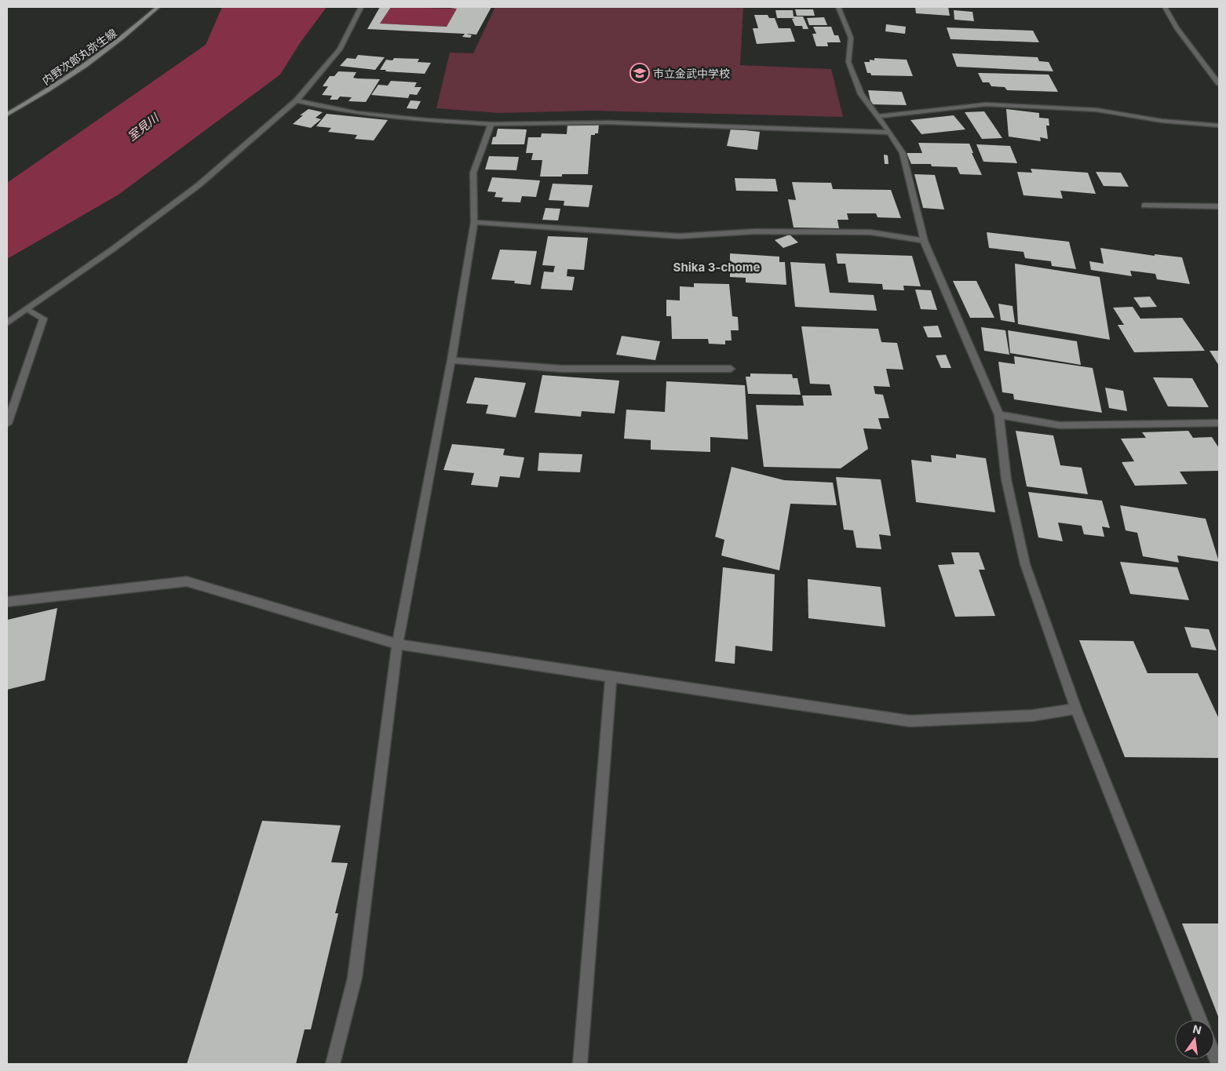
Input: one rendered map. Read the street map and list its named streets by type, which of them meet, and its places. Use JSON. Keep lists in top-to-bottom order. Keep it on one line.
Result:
{"streets":{"main road":["内野次郎丸弥生線"]},"districts":["Shika 3-chome"],"water":["室見川"],"places":{"school or university":["市立金武中学校"]},"north":"top"}
